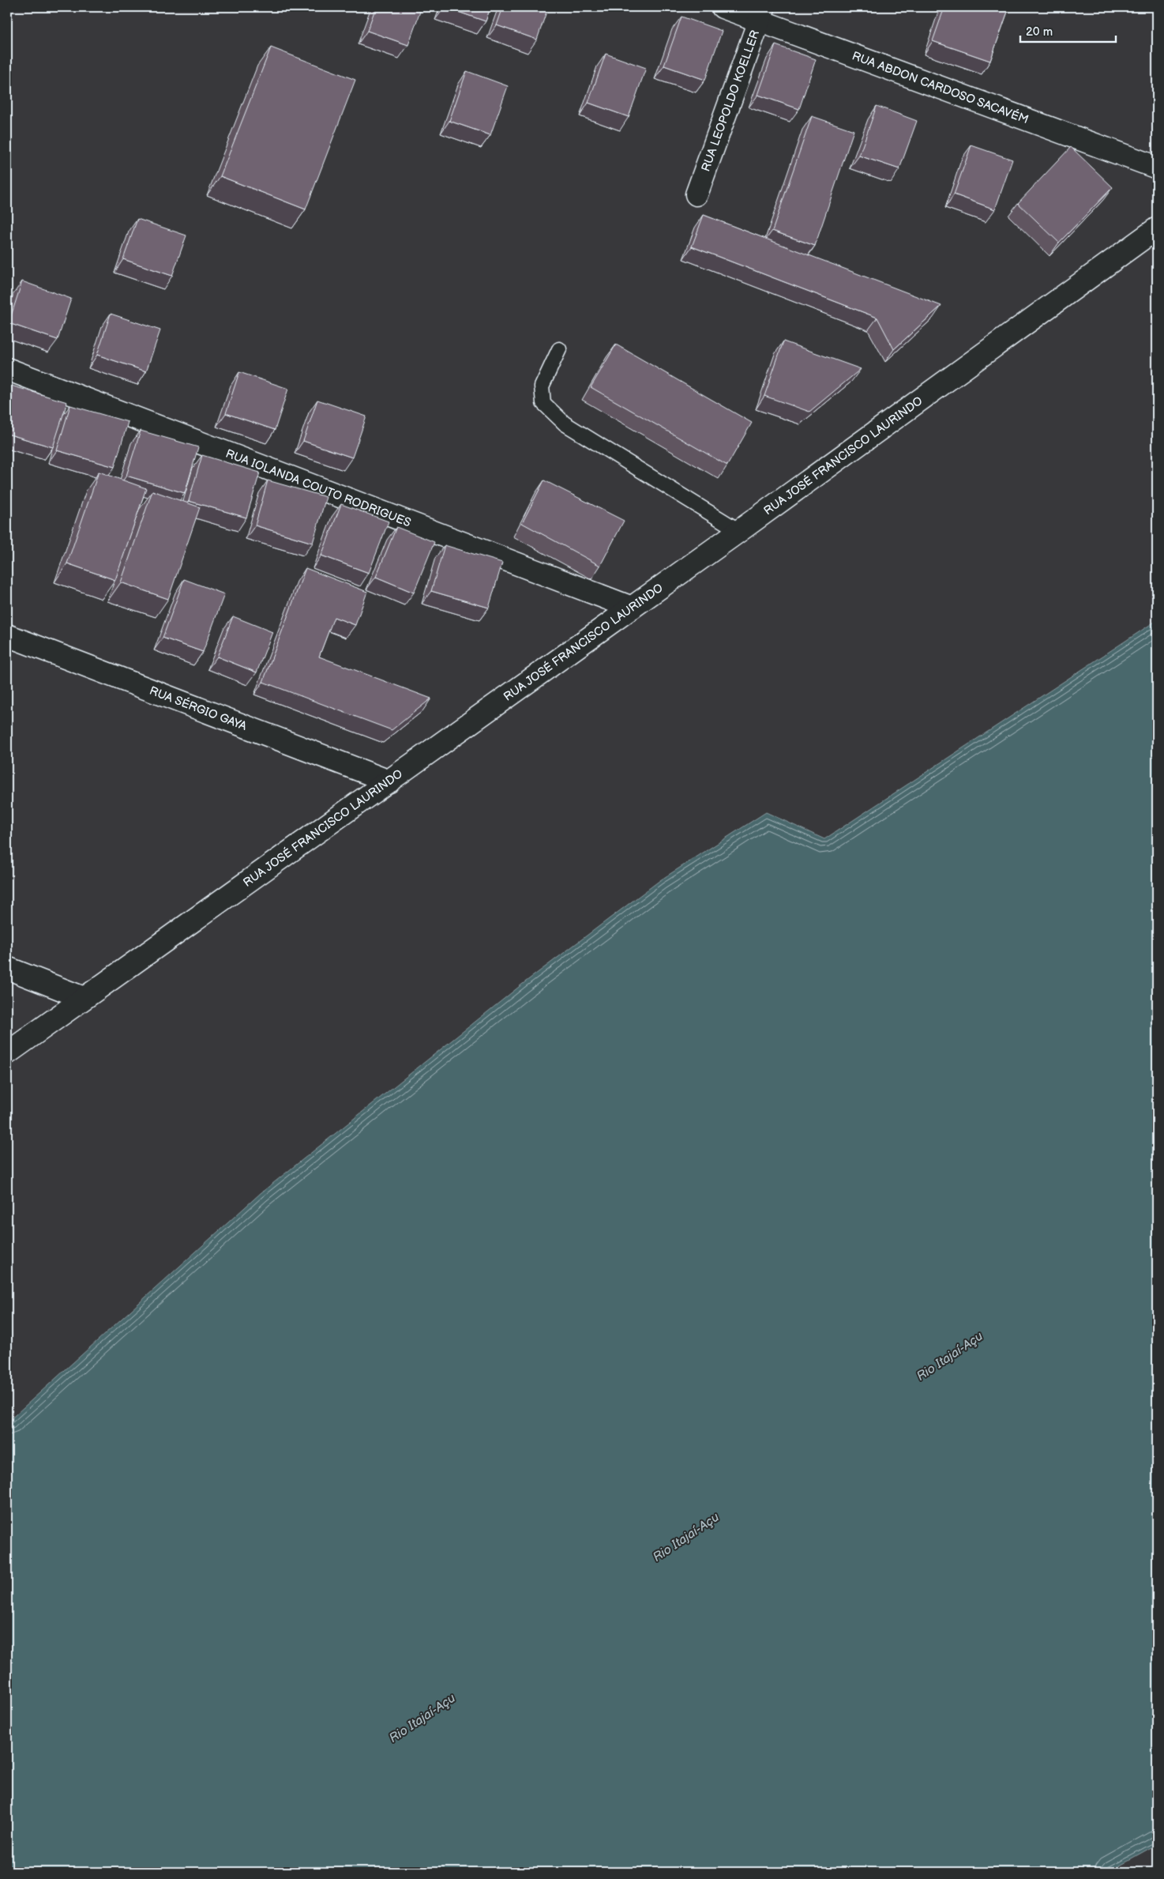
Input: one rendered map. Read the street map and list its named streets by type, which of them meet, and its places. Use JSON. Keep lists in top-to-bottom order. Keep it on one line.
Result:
{"streets":{"street":["RUA ABDON CARDOSO SACAVÉM","RUA LEOPOLDO KOELLER","RUA JOSÉ FRANCISCO LAURINDO","RUA IOLANDA COUTO RODRIGUES","RUA SÉRGIO GAYA"]},"crossings":[["RUA ABDON CARDOSO SACAVÉM","RUA LEOPOLDO KOELLER"],["RUA JOSÉ FRANCISCO LAURINDO","RUA IOLANDA COUTO RODRIGUES"],["RUA JOSÉ FRANCISCO LAURINDO","RUA SÉRGIO GAYA"]],"water":["Rio Itajaí-Açu"],"scale_bar":"20 m"}
